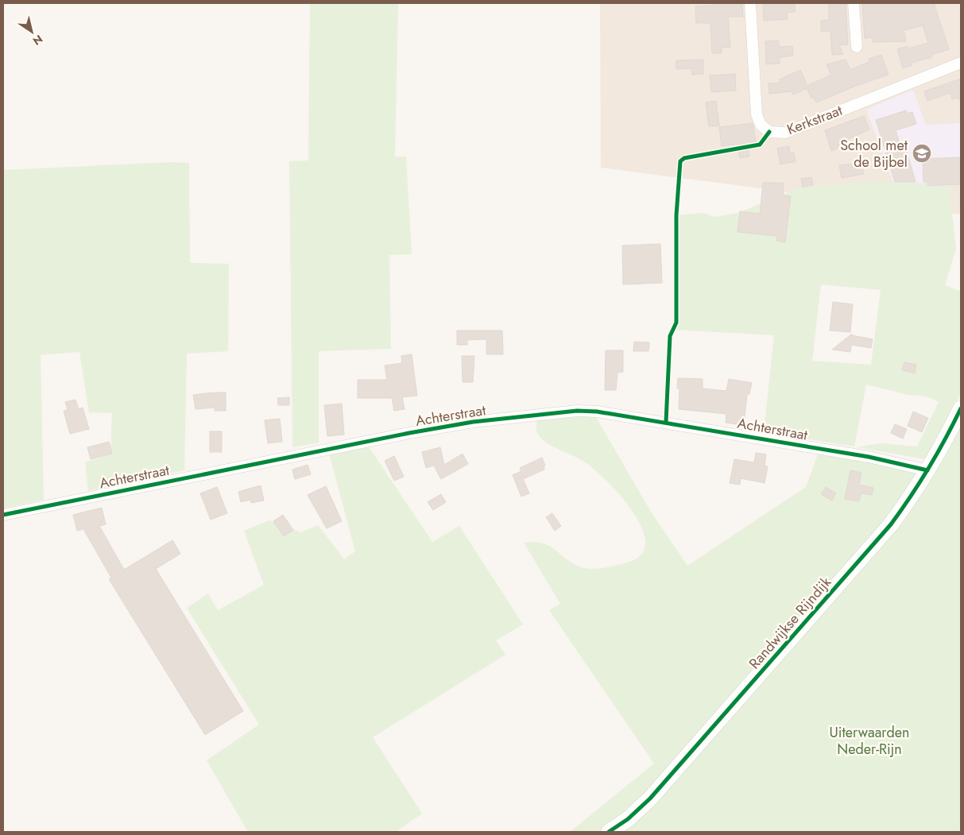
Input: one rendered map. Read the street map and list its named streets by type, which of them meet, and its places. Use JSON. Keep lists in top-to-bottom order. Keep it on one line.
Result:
{"streets":{"street":["Kerkstraat","Achterstraat","Randwijkse Rijndijk"]},"crossings":[["Achterstraat","Randwijkse Rijndijk"]],"parks":["Uiterwaarden Neder-Rijn"],"places":{"school or university":["School met de Bijbel"]},"north":"bottom right"}
